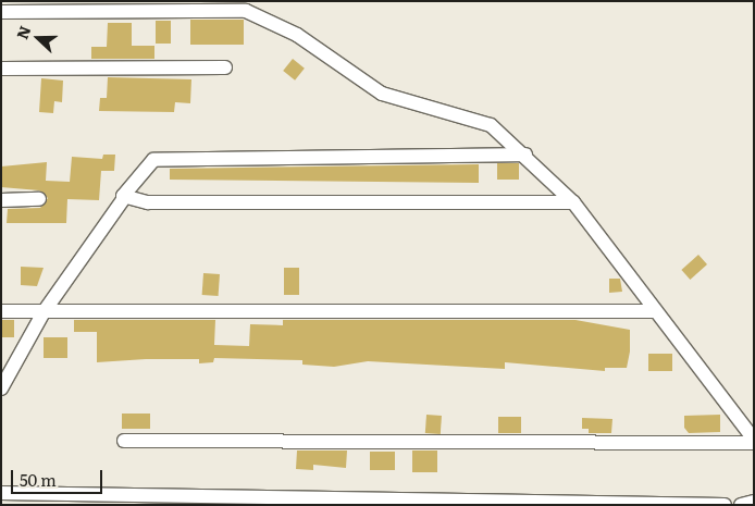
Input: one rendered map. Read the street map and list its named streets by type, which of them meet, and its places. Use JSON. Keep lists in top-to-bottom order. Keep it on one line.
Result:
{"scale_bar":"50 m","north":"left"}
